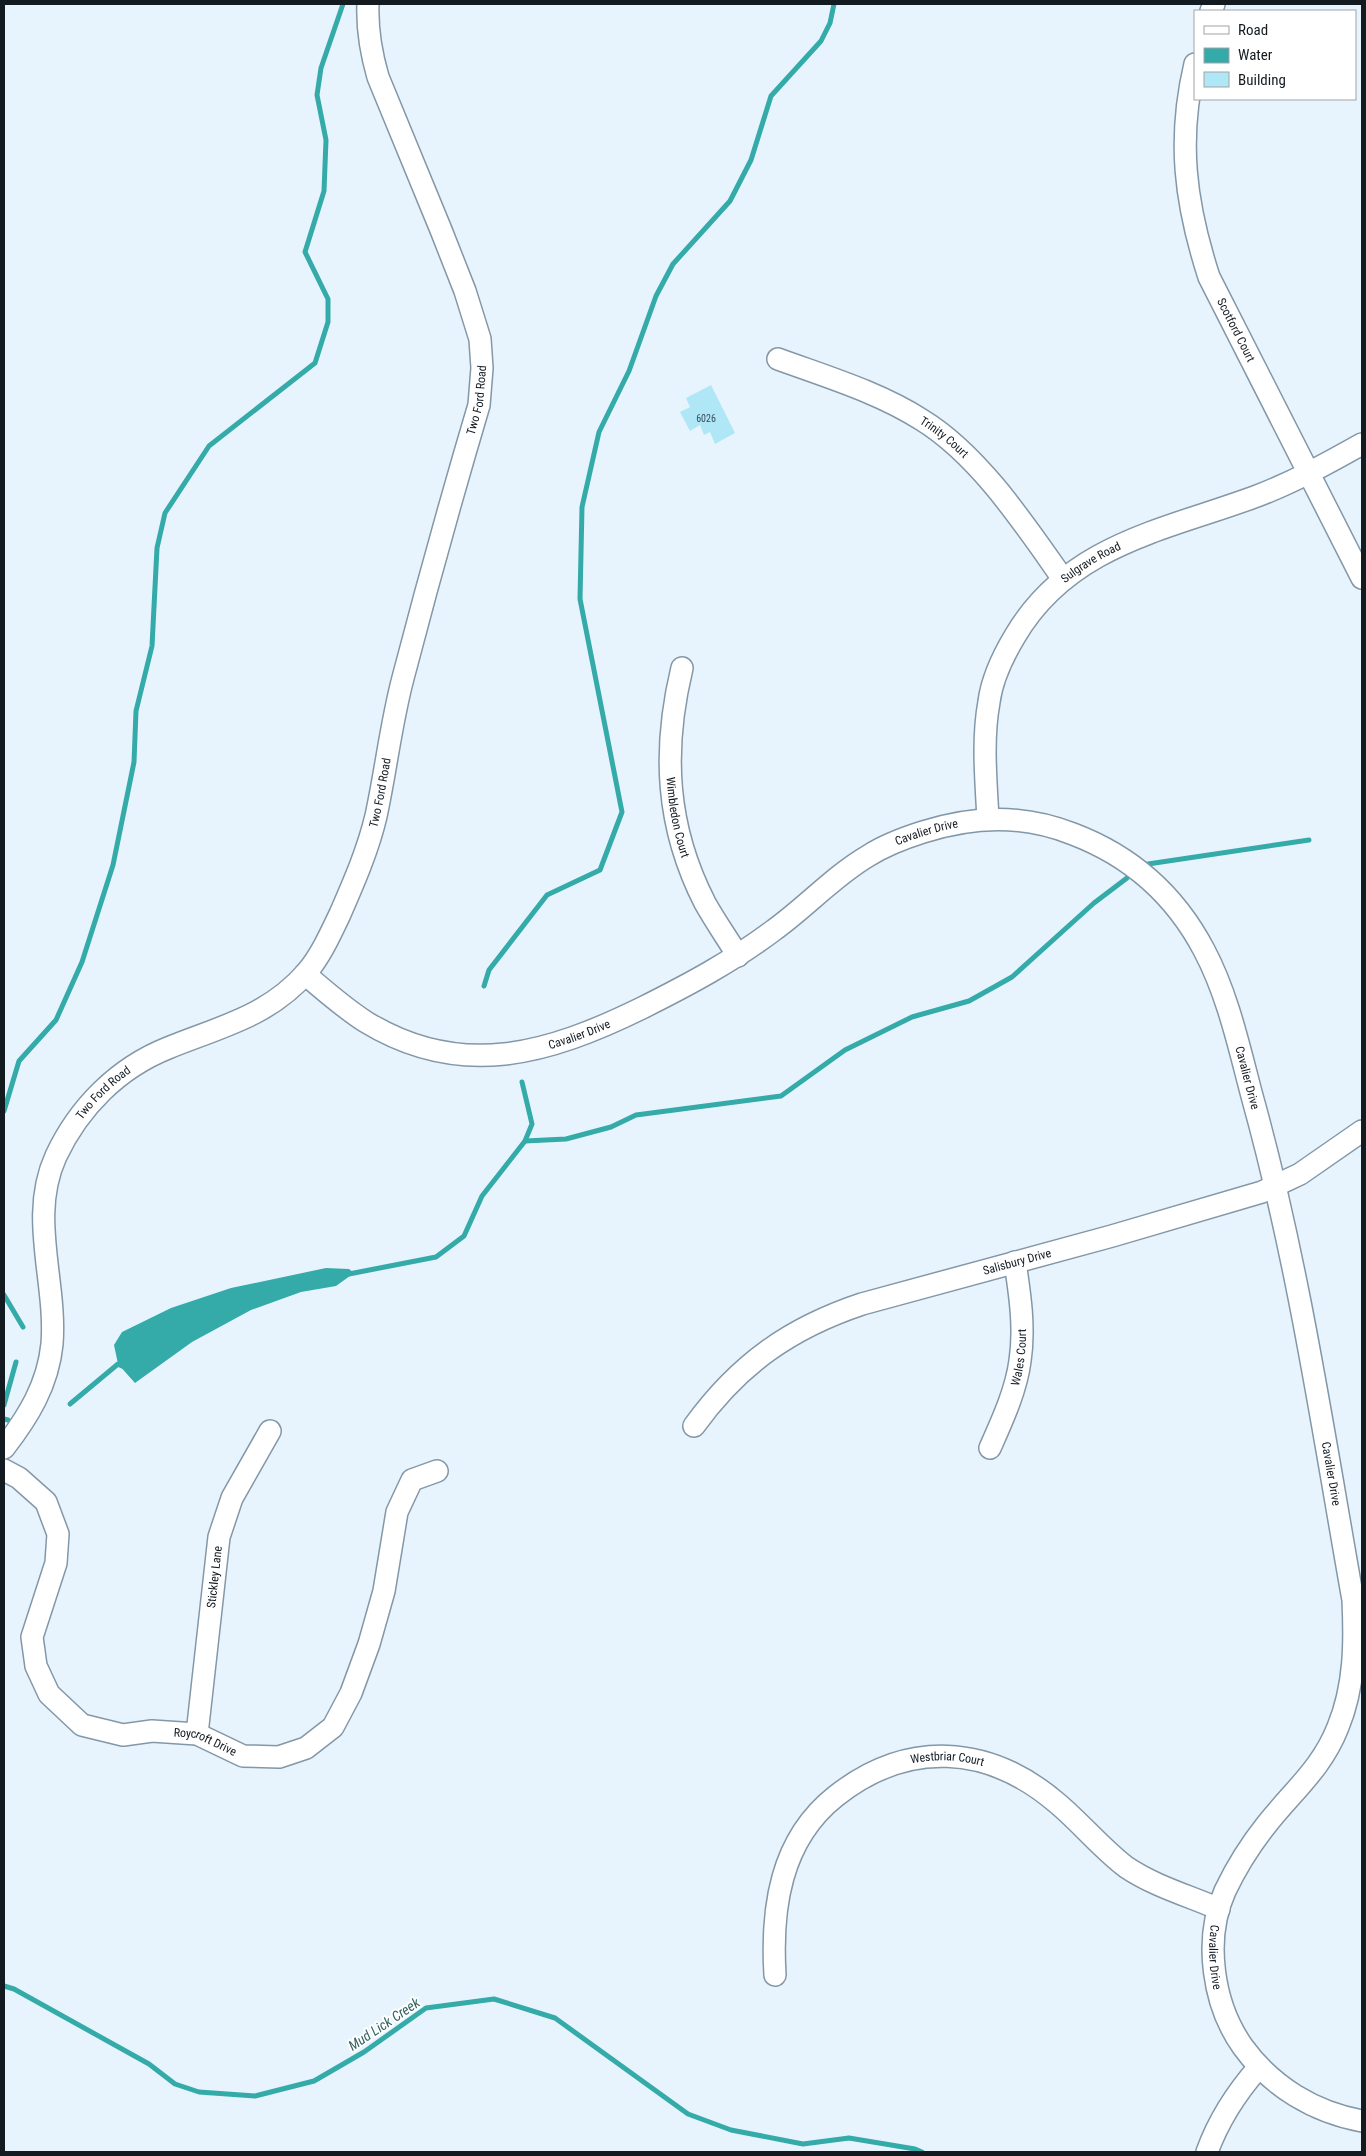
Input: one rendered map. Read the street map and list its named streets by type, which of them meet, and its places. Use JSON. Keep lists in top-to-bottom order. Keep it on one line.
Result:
{"streets":{"street":["Scotford Court","Two Ford Road","Trinity Court","Sulgrave Road","Wimbledon Court","Cavalier Drive","Salisbury Drive","Wales Court","Stickley Lane","Roycroft Drive","Westbriar Court"]},"crossings":[["Scotford Court","Sulgrave Road"],["Two Ford Road","Cavalier Drive"],["Trinity Court","Sulgrave Road"],["Sulgrave Road","Cavalier Drive"],["Wimbledon Court","Cavalier Drive"],["Cavalier Drive","Salisbury Drive"],["Cavalier Drive","Westbriar Court"],["Salisbury Drive","Wales Court"],["Stickley Lane","Roycroft Drive"]],"water":["Mud Lick Creek"],"house_numbers":["6026"],"legend":["Road","Water","Building"]}
